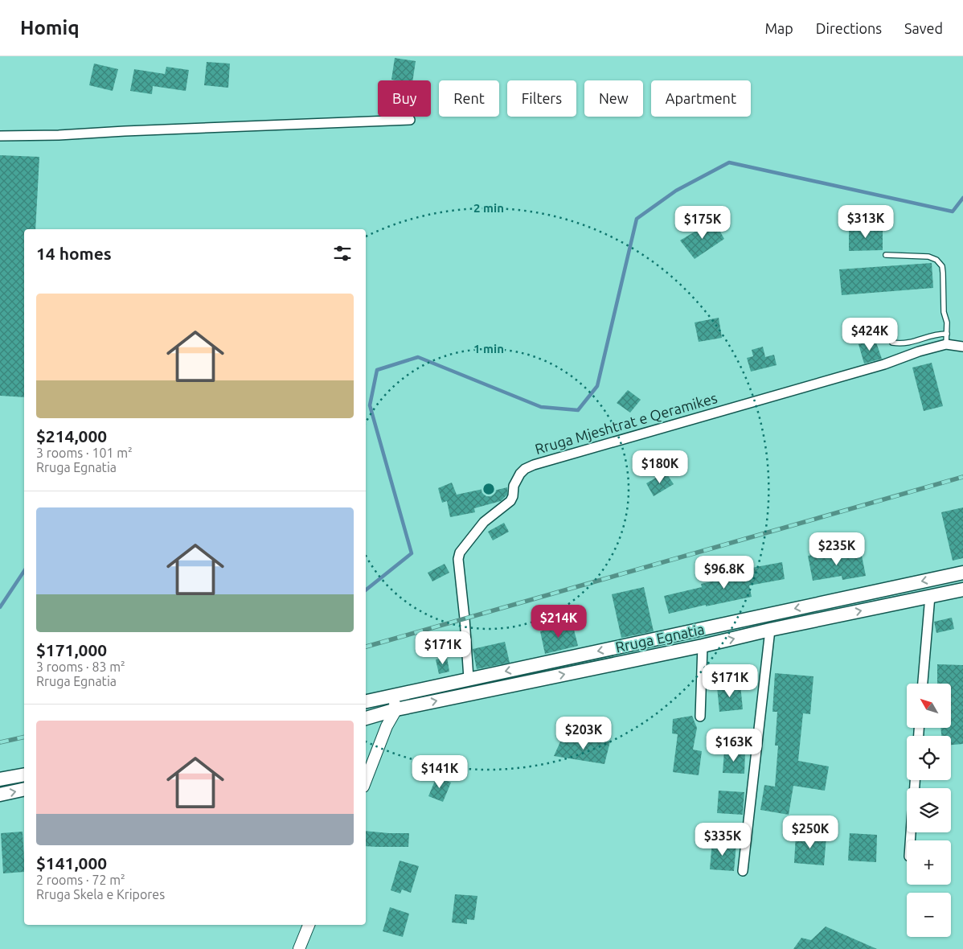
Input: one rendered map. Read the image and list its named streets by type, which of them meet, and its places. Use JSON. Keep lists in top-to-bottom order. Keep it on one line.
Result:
{"streets":{"main road":["Rruga Egnatia"],"street":["Rruga Mjeshtrat e Qeramikes"]},"crossings":[["Rruga Mjeshtrat e Qeramikes","Rruga Egnatia"]],"north":"top left","page":{"header":"Homiq","nav":["Map","Directions","Saved"],"chip":["Buy","Rent","Filters","New","Apartment"],"price":["$313K","$175K","$424K","$180K","$235K","$96.8K","$214K","$171K","$171K","$203K","$163K","$141K","$250K","$335K"],"heading":"14 homes","list":[{"name":"$214,000","note":"3 rooms · 101 m² · Rruga Egnatia"},{"name":"$171,000","note":"3 rooms · 83 m² · Rruga Egnatia"},{"name":"$141,000","note":"2 rooms · 72 m² · Rruga Skela e Kripores"}],"map_buttons":["+","−"]},"rings":["2 min","1 min"]}
